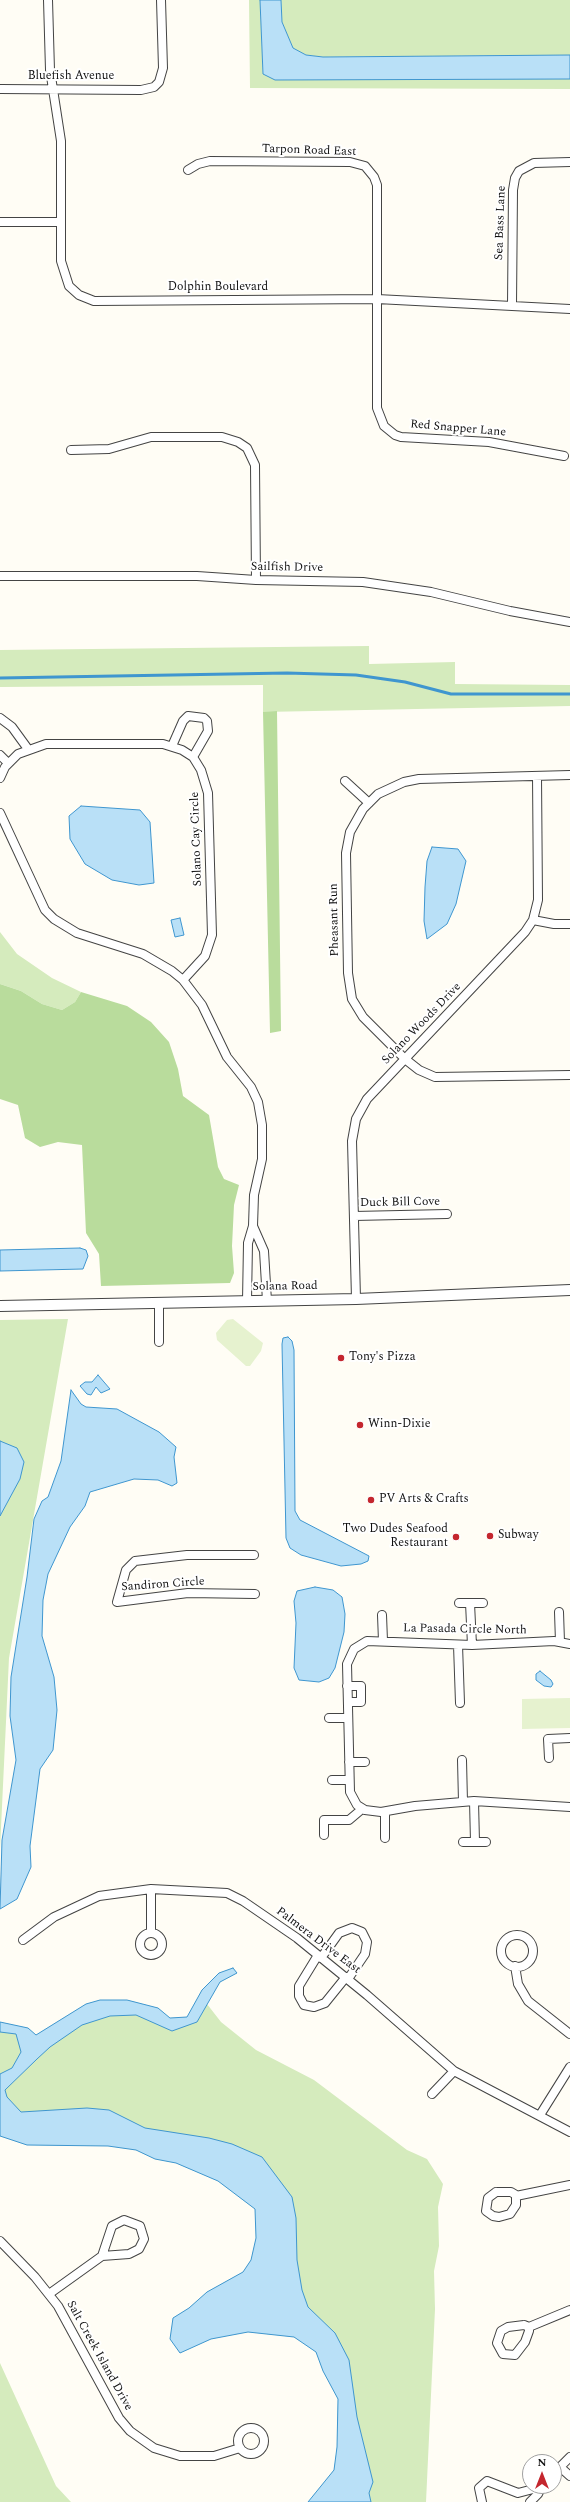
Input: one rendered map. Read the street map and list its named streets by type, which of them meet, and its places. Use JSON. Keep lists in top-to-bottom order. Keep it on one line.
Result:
{"streets":{"street":["Bluefish Avenue","Tarpon Road East","Sea Bass Lane","Dolphin Boulevard","Red Snapper Lane","Sailfish Drive","Solano Cay Circle","Pheasant Run","Solano Woods Drive","Duck Bill Cove","Solana Road","Sandiron Circle","La Pasada Circle North","Palmera Drive East","Salt Creek Island Drive"]},"crossings":[["Bluefish Avenue","Dolphin Boulevard"],["Tarpon Road East","Dolphin Boulevard"],["Tarpon Road East","Red Snapper Lane"],["Sea Bass Lane","Dolphin Boulevard"],["Dolphin Boulevard","Red Snapper Lane"],["Pheasant Run","Solano Woods Drive"],["Solano Woods Drive","Duck Bill Cove"],["Solano Woods Drive","Solana Road"]],"places":["Tony's Pizza","Winn-Dixie","PV Arts & Crafts","Subway","Two Dudes Seafood Restaurant"],"north":"top"}
